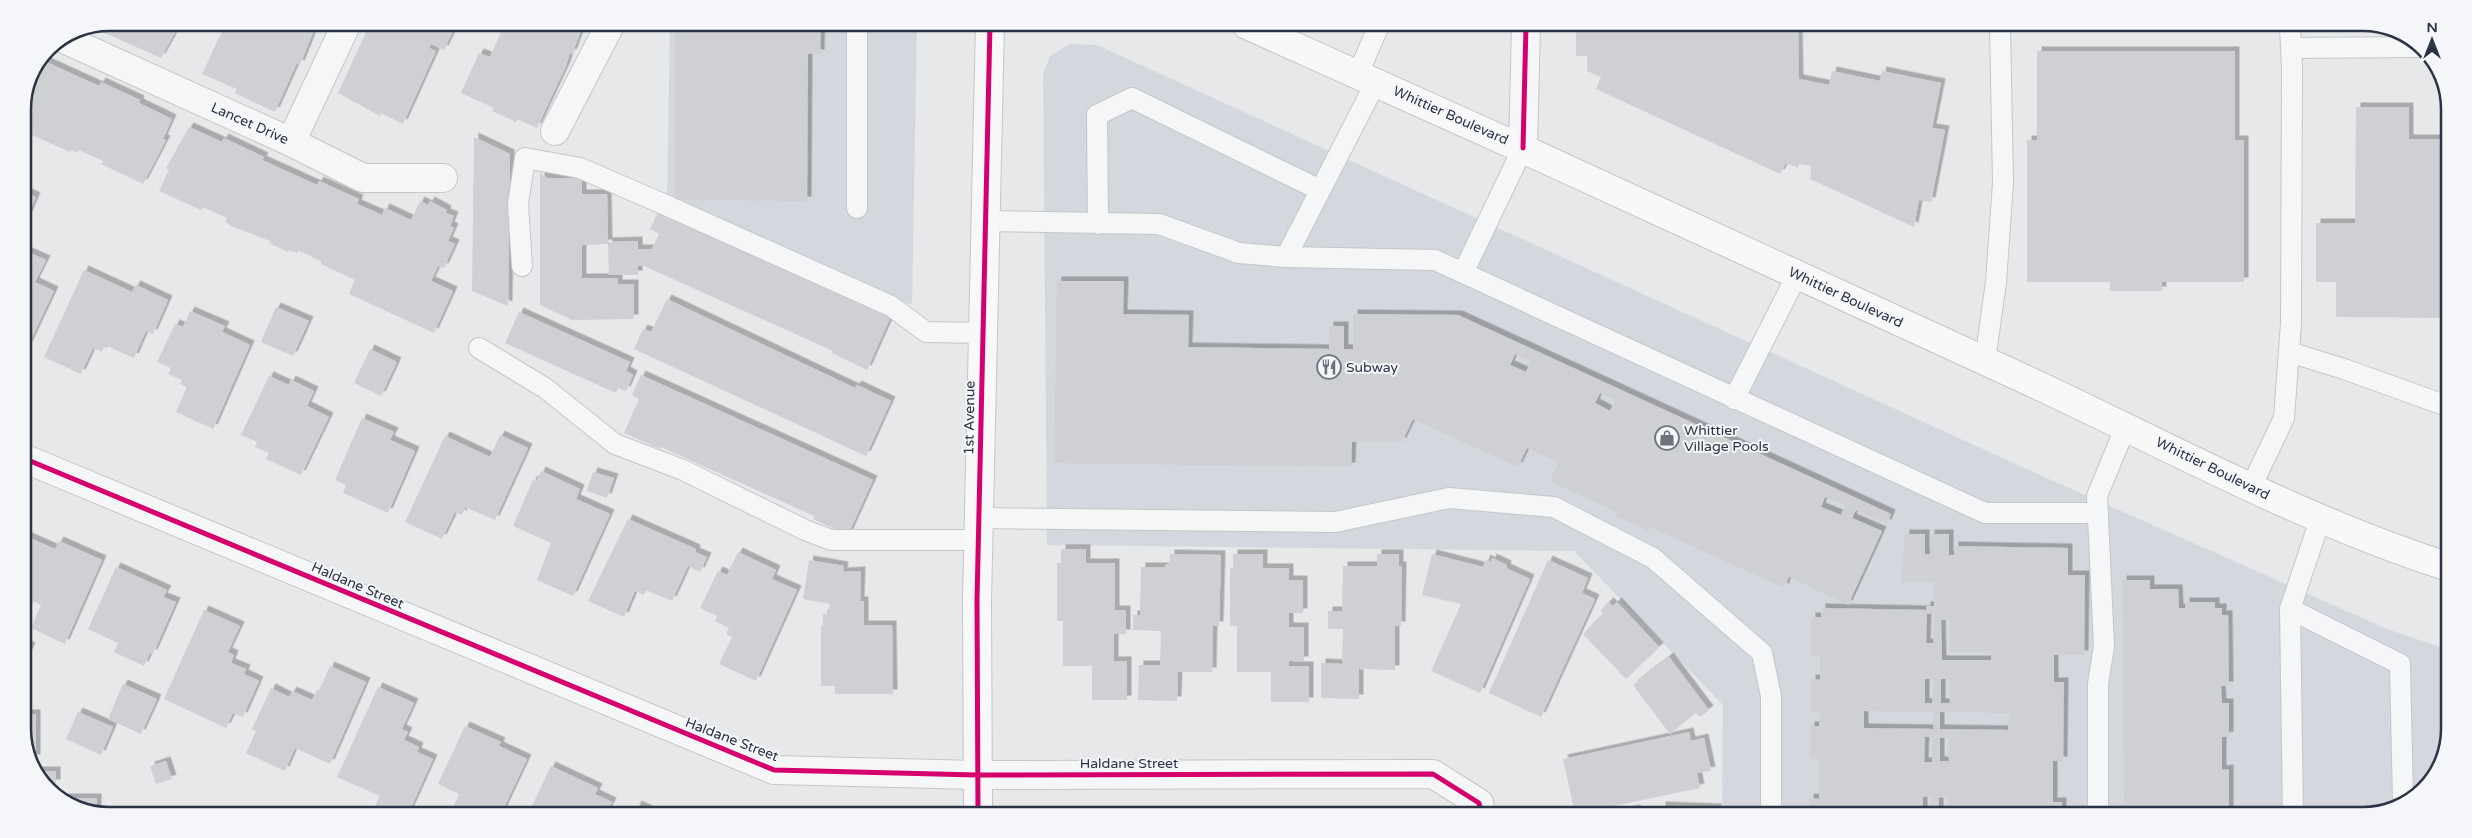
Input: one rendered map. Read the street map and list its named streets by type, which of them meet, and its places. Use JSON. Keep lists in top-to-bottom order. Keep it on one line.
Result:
{"streets":{"main road":["Whittier Boulevard","1st Avenue"],"street":["Lancet Drive","Haldane Street"]},"crossings":[["1st Avenue","Haldane Street"]],"places":{"restaurant":["Subway"],"shop":["Whittier Village Pools"]},"north":"top"}
